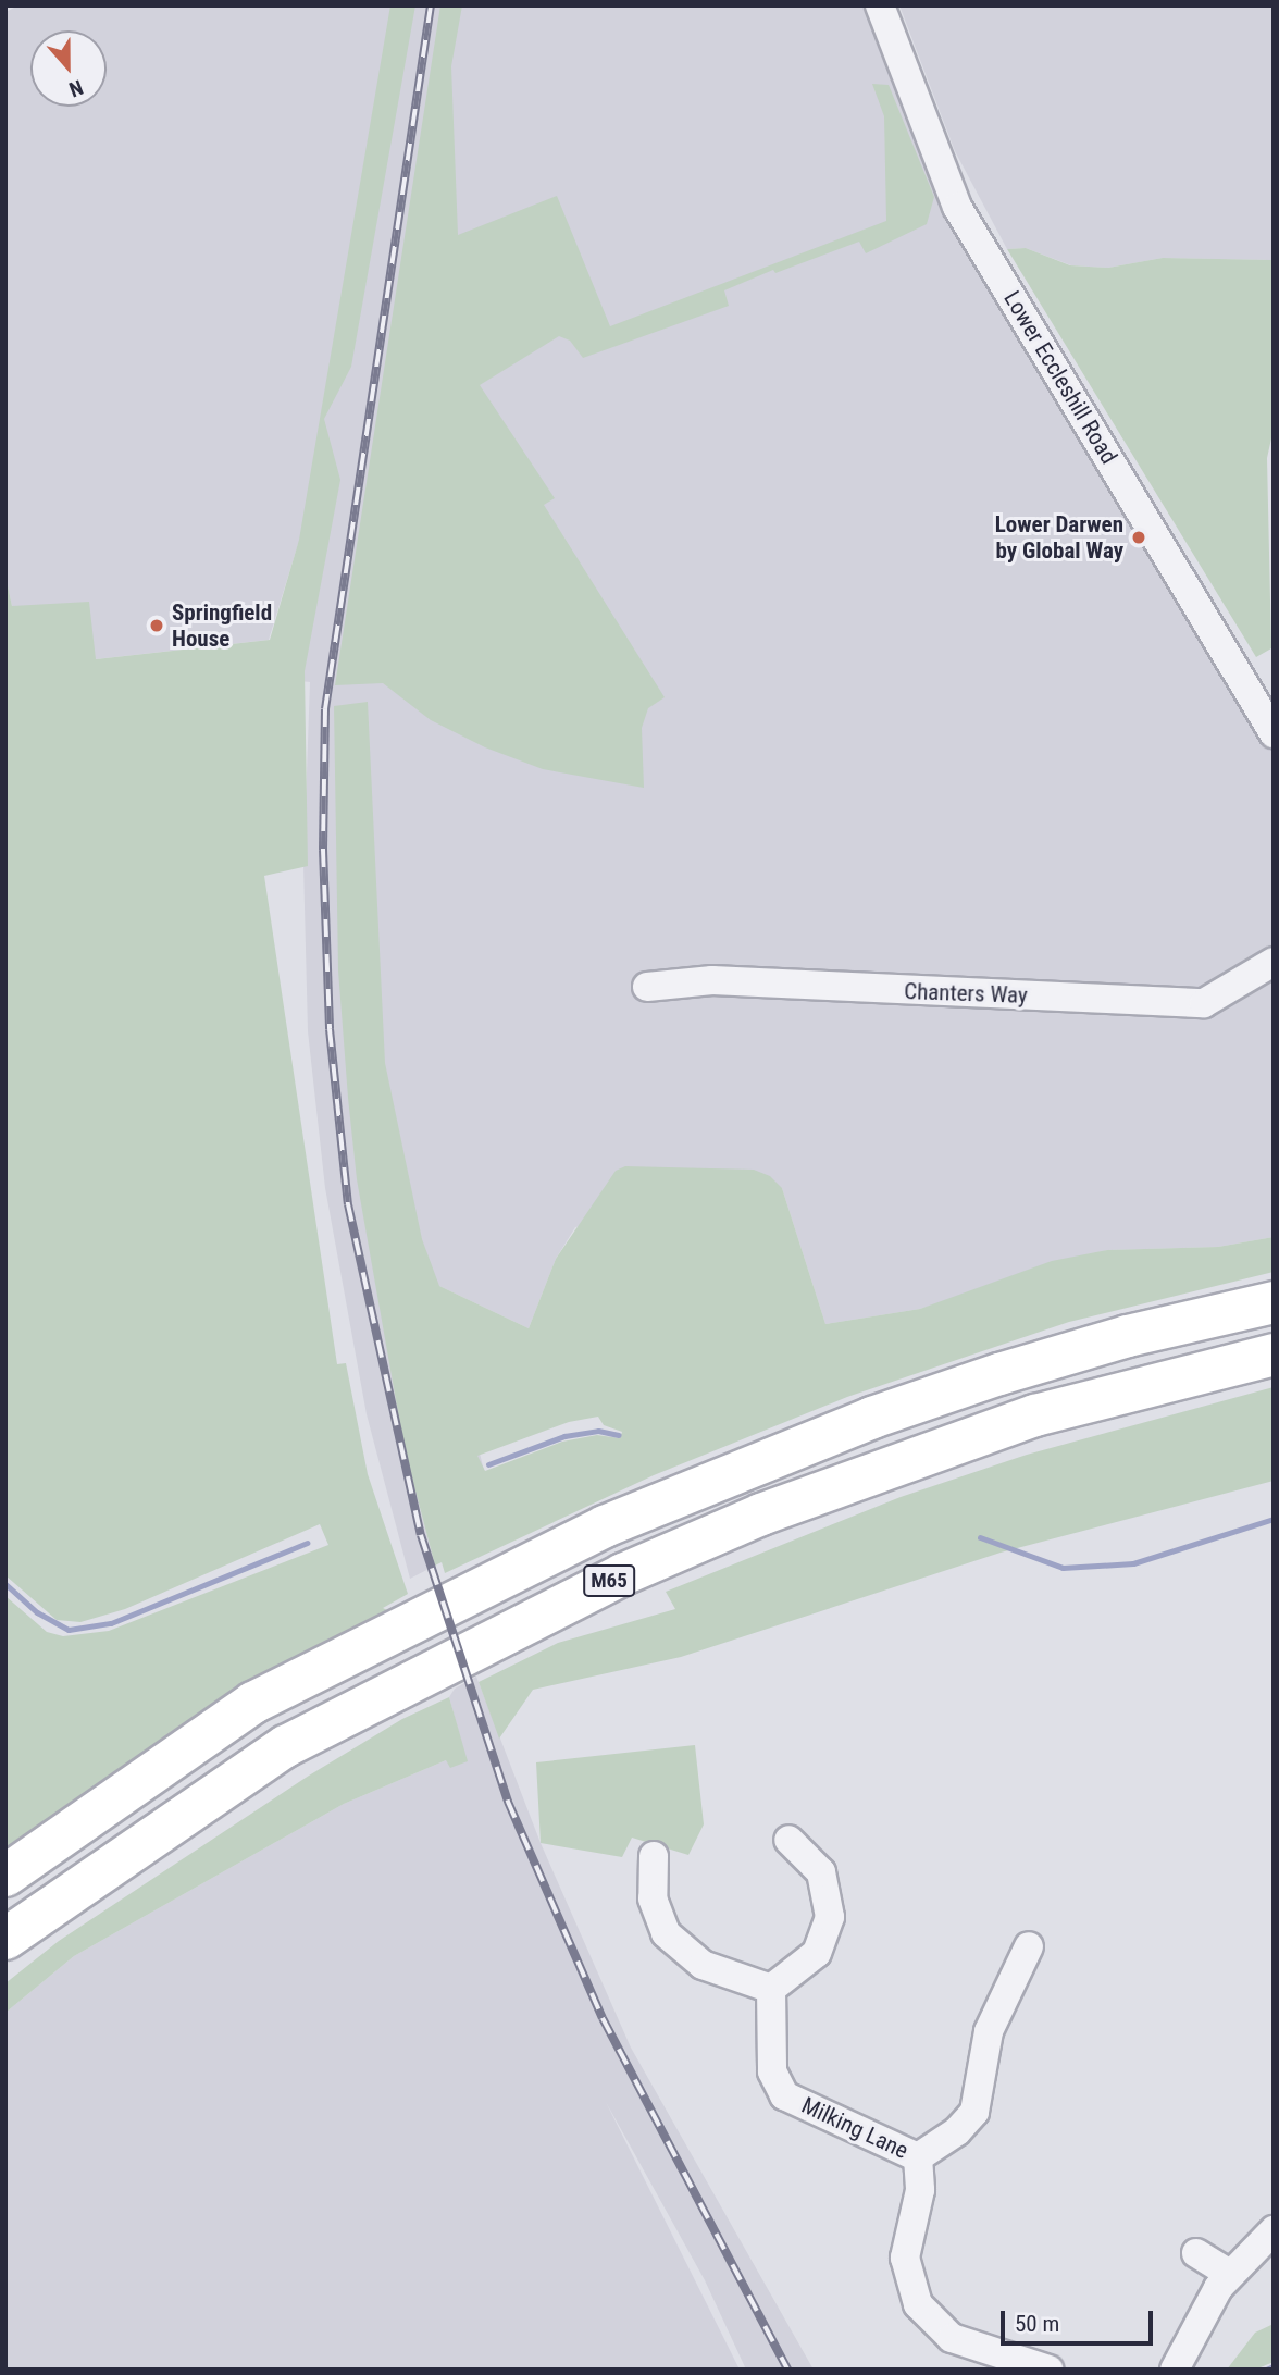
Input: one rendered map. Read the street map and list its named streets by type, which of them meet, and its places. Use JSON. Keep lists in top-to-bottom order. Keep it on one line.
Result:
{"streets":{"highway":["M65"],"street":["Lower Eccleshill Road","Chanters Way","Milking Lane"]},"places":["Lower Darwen by Global Way","Springfield House"],"scale_bar":"50 m","north":"bottom"}
